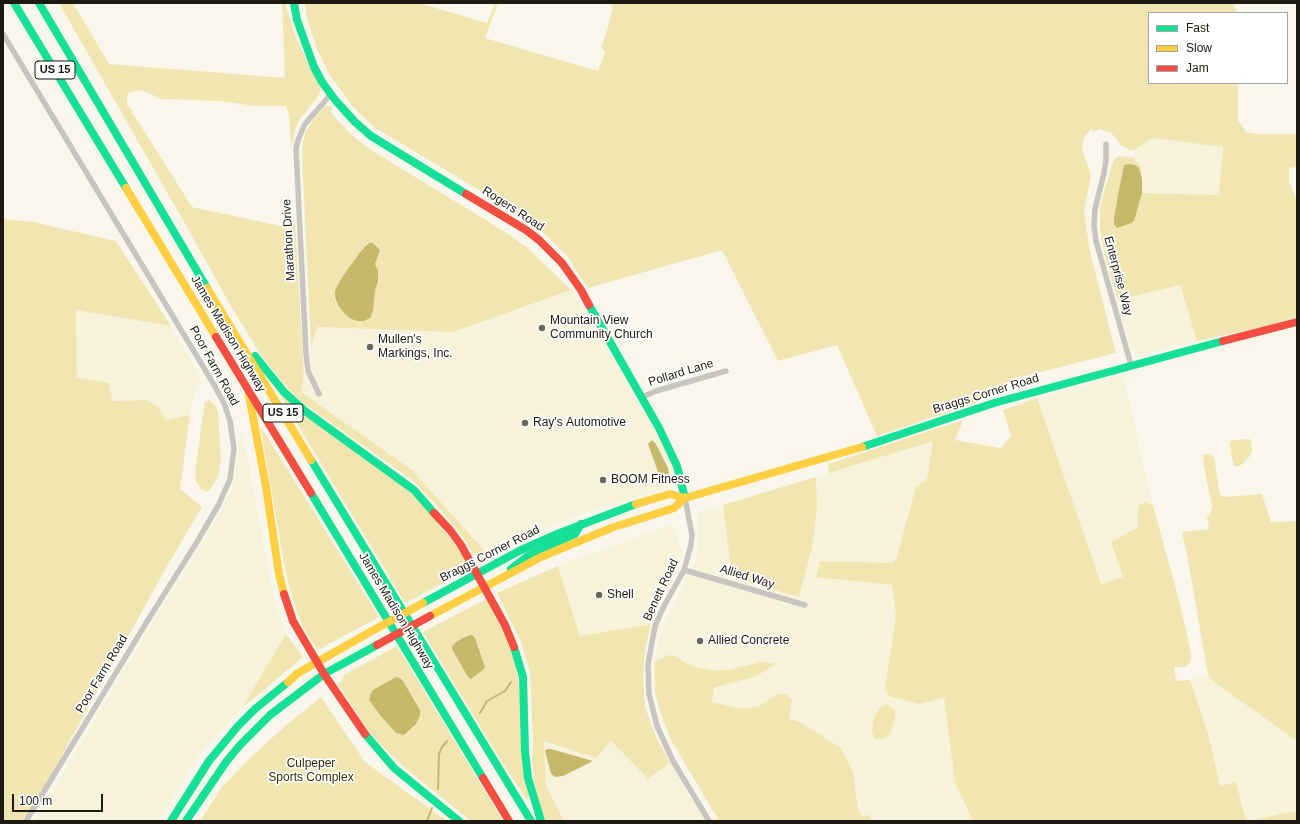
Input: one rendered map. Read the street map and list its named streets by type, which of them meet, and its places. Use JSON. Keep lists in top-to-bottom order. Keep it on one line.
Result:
{"streets":{"main road":["US 15","Rogers Road","James Madison Highway","Braggs Corner Road"],"street":["Marathon Drive","Enterprise Way","Poor Farm Road","Pollard Lane","Allied Way","Benett Road"]},"crossings":[["Rogers Road","Marathon Drive"],["Rogers Road","Pollard Lane"],["Rogers Road","Braggs Corner Road"],["Rogers Road","Benett Road"],["Enterprise Way","Braggs Corner Road"],["Braggs Corner Road","Benett Road"],["Allied Way","Benett Road"]],"parks":["Culpeper Sports Complex"],"places":["Mountain View Community Church","Mullen's Markings, Inc.","Ray's Automotive","BOOM Fitness","Shell","Allied Concrete"],"legend":["Fast","Slow","Jam"],"scale_bar":"100 m"}
